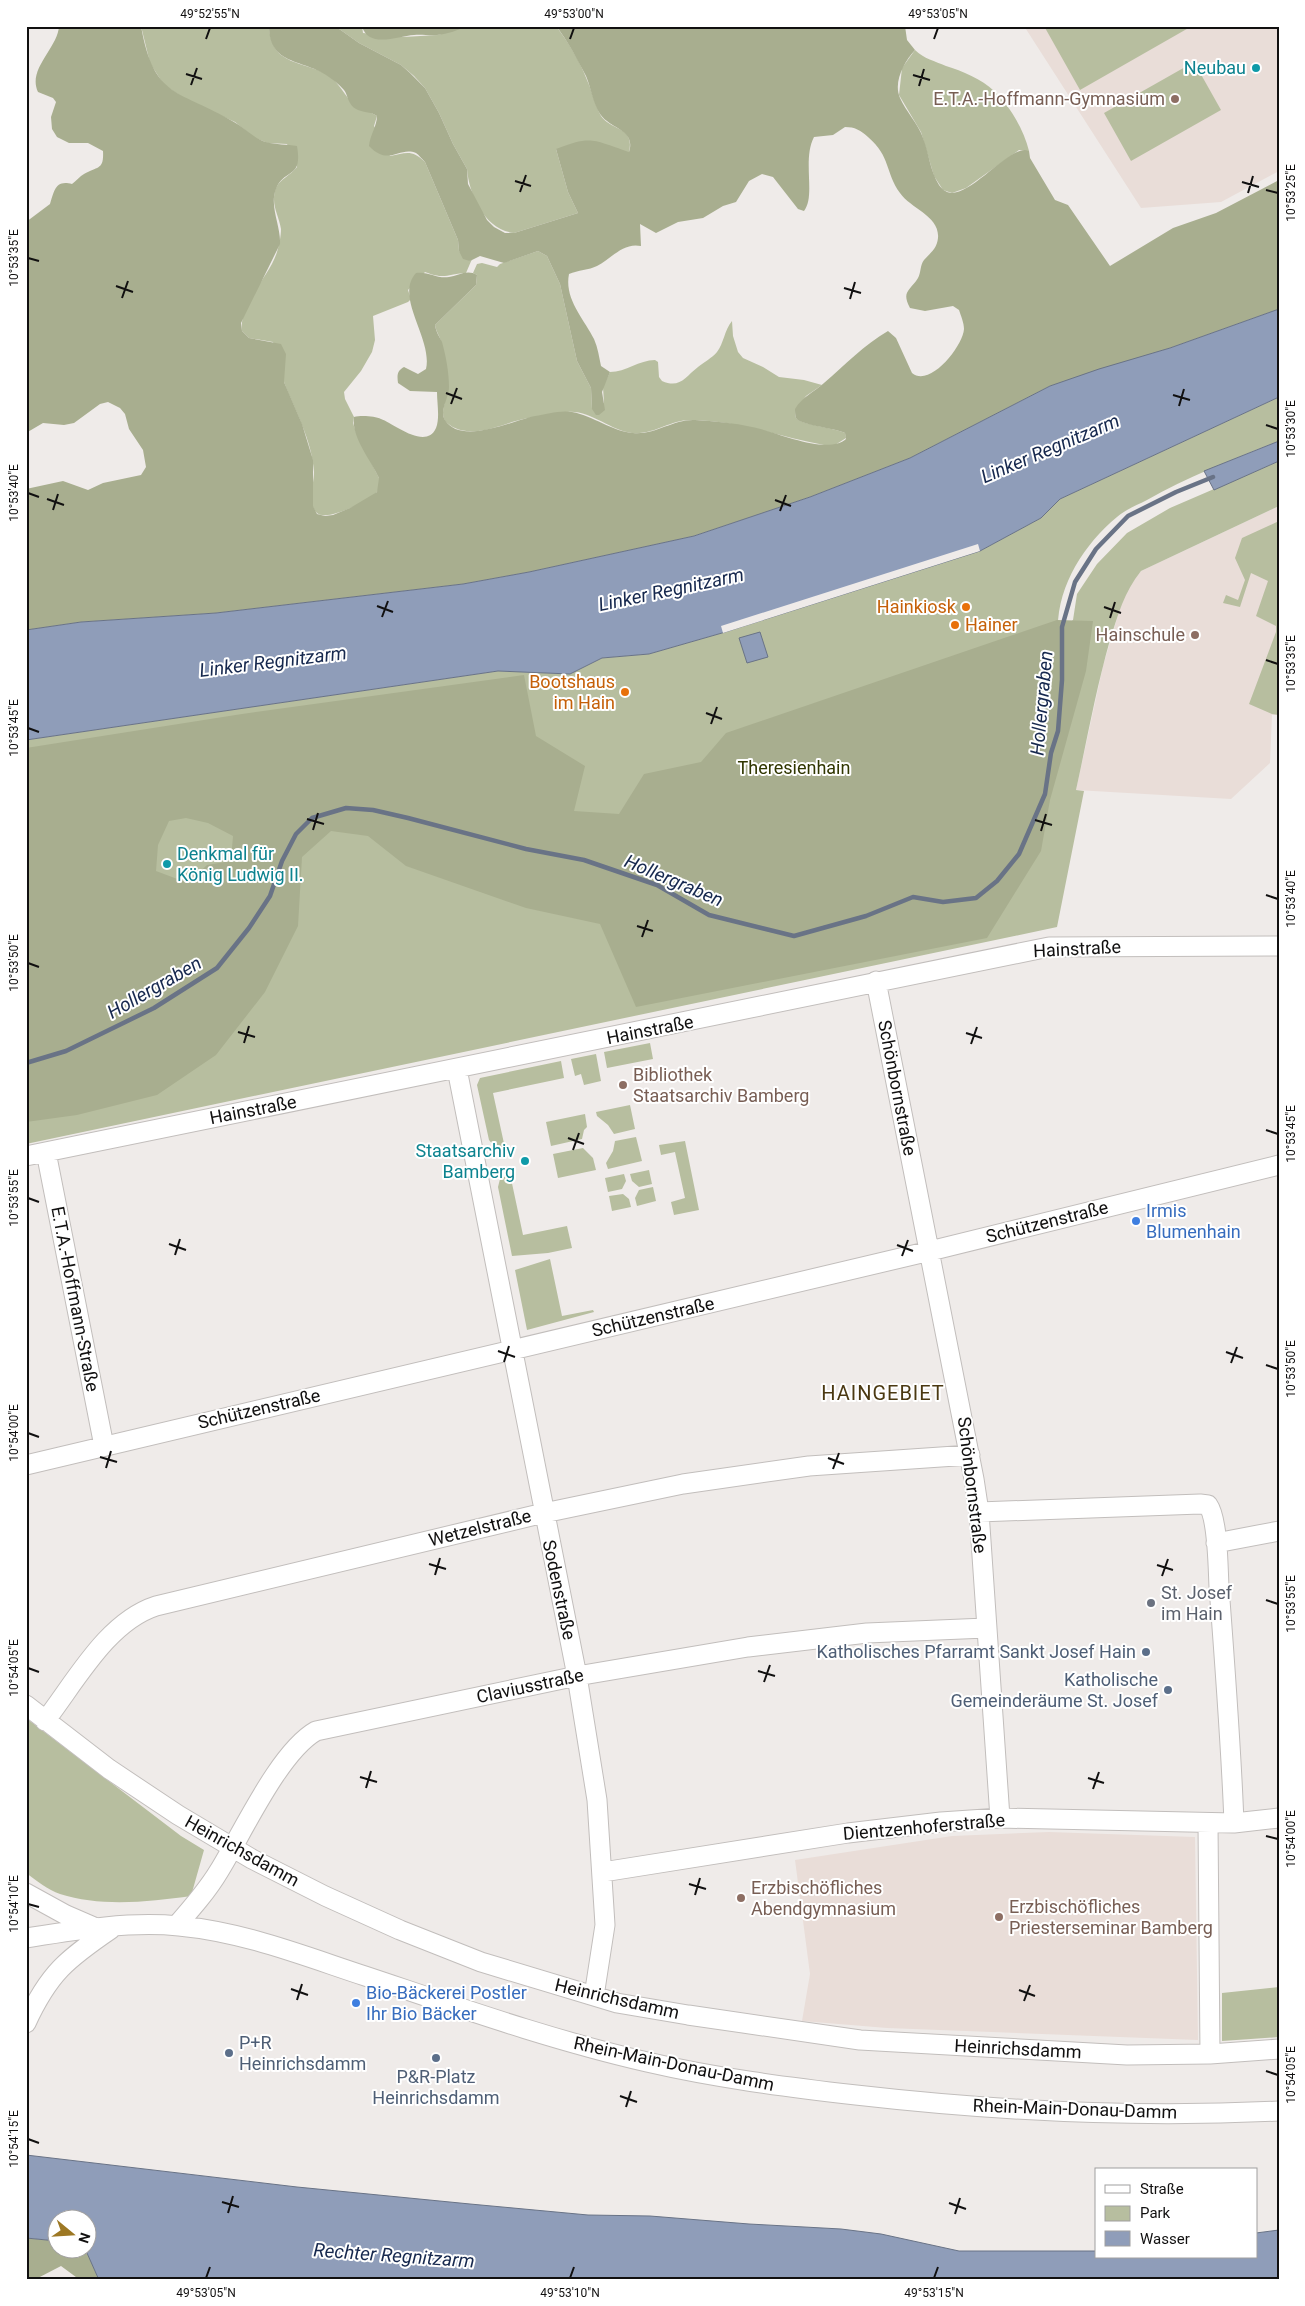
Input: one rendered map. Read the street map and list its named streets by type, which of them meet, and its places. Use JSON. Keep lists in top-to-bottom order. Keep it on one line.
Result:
{"streets":{"street":["Hainstraße","Schönbornstraße","Schützenstraße","E.T.A.-Hoffmann-Straße","Wetzelstraße","Sodenstraße","Claviusstraße","Dientzenhoferstraße","Heinrichsdamm","Rhein-Main-Donau-Damm"]},"crossings":[["Hainstraße","Schönbornstraße"],["Hainstraße","E.T.A.-Hoffmann-Straße"],["Hainstraße","Sodenstraße"],["Schönbornstraße","Schützenstraße"],["Schönbornstraße","Wetzelstraße"],["Schönbornstraße","Claviusstraße"],["Schönbornstraße","Dientzenhoferstraße"],["Schützenstraße","E.T.A.-Hoffmann-Straße"],["Schützenstraße","Sodenstraße"],["Wetzelstraße","Sodenstraße"],["Wetzelstraße","Heinrichsdamm"],["Sodenstraße","Claviusstraße"],["Sodenstraße","Dientzenhoferstraße"],["Sodenstraße","Heinrichsdamm"],["Claviusstraße","Heinrichsdamm"],["Claviusstraße","Rhein-Main-Donau-Damm"]],"districts":["HAINGEBIET"],"water":["Linker Regnitzarm","Hollergraben","Rechter Regnitzarm"],"parks":["Theresienhain"],"places":["Neubau","E.T.A.-Hoffmann-Gymnasium","Hainkiosk","Hainer","Hainschule","Bootshaus im Hain","Denkmal für König Ludwig II.","Bibliothek Staatsarchiv Bamberg","Staatsarchiv Bamberg","Irmis Blumenhain","St. Josef im Hain","Katholisches Pfarramt Sankt Josef Hain","Katholische Gemeinderäume St. Josef","Erzbischöfliches Abendgymnasium","Erzbischöfliches Priesterseminar Bamberg","Bio-Bäckerei Postler Ihr Bio Bäcker","P+R Heinrichsdamm","P&R-Platz Heinrichsdamm"],"legend":["Straße","Park","Wasser"],"north":"right","coordinates":["49°52'55\"N","49°53'00\"N","49°53'05\"N","10°53'25\"E","10°53'35\"E","10°53'30\"E","10°53'40\"E","10°53'45\"E","10°53'50\"E","10°53'55\"E","10°54'00\"E","10°54'05\"E","10°54'10\"E","10°54'15\"E","49°53'10\"N","49°53'15\"N"]}
